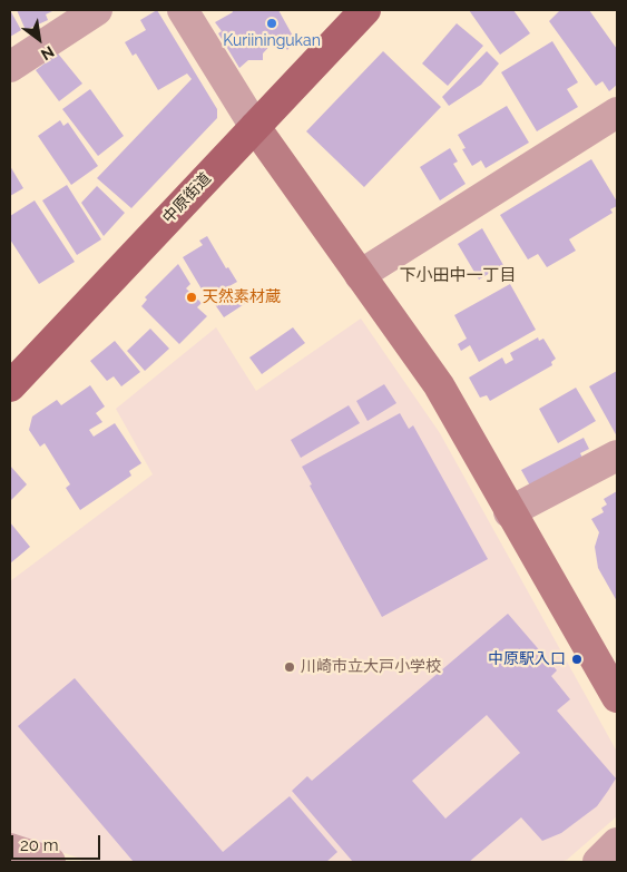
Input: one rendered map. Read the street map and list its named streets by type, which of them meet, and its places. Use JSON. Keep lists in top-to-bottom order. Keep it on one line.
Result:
{"streets":{"main road":["中原街道"]},"districts":["下小田中一丁目"],"places":["Kuriiningukan","天然素材蔵","中原駅入口","川崎市立大戸小学校"],"scale_bar":"20 m","north":"bottom right"}
